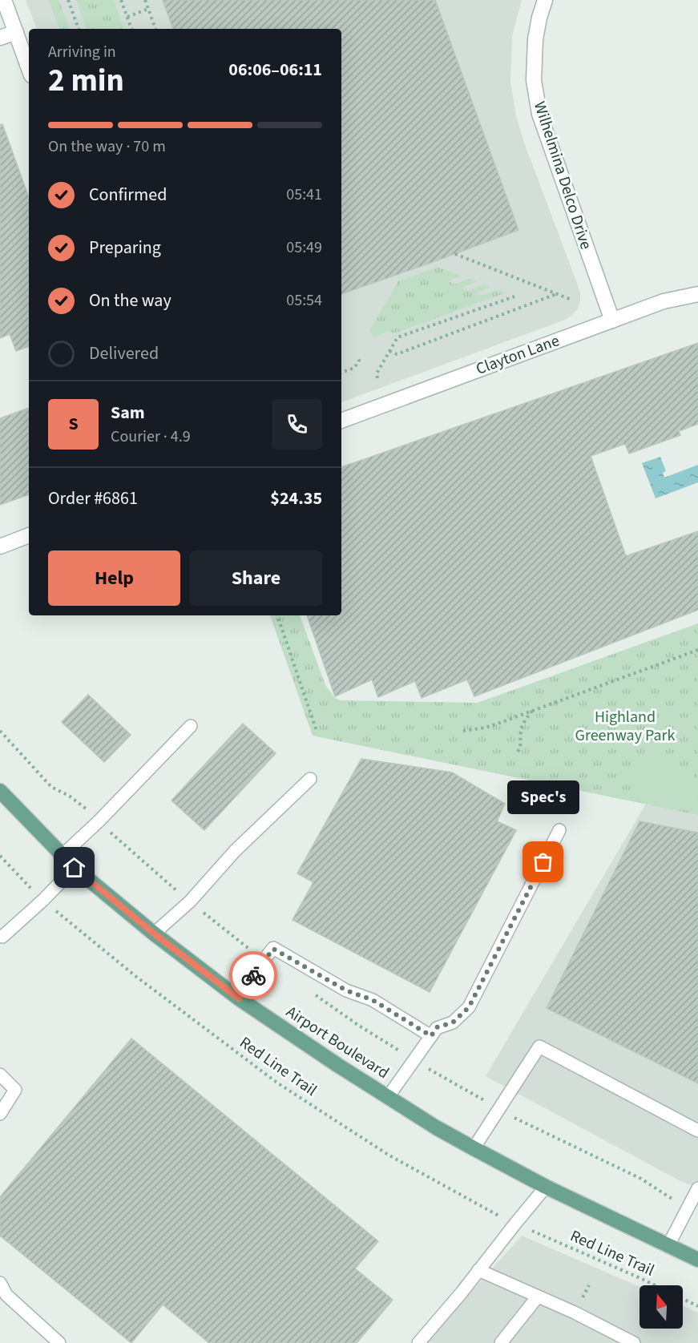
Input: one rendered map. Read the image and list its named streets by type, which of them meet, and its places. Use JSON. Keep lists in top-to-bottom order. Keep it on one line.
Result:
{"streets":{"main road":["Airport Boulevard"],"street":["Wilhelmina Delco Drive","Clayton Lane"],"path":["Red Line Trail"]},"crossings":[["Wilhelmina Delco Drive","Clayton Lane"]],"parks":["Highland Greenway Park"],"places":["Spec's"],"north":"top","page":{"heading":["2 min","Arriving in","06:06–06:11"],"panel":["Sam","Courier · 4.9","Order #6861","$24.35"],"bar":"On the way · 70 m","list":[["Confirmed","05:41"],["Preparing","05:49"],["On the way","05:54"],"Delivered"],"round":"S","buttons":["Help","Share"],"bubble":"Spec's"}}
